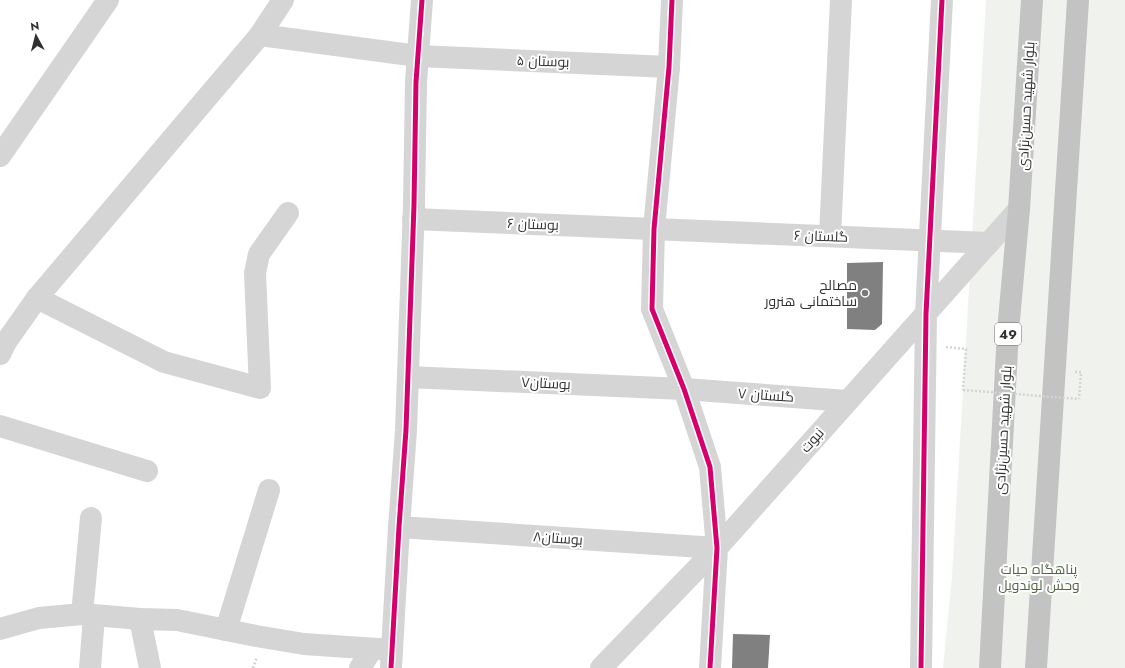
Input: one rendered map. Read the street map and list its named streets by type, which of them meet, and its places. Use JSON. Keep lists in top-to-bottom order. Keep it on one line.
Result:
{"streets":{"highway":["بلوار شهید حسین‌نژادی","49"],"street":["بوستان ۵","بوستان ۶","گلستان ۶","بوستان۷","گلستان ۷","نبوت","بوستان۸"]},"crossings":[["بلوار شهید حسین‌نژادی","نبوت"],["بوستان ۶","گلستان ۶"],["گلستان ۶","نبوت"],["بوستان۷","گلستان ۷"],["گلستان ۷","نبوت"],["نبوت","بوستان۸"]],"parks":["پناهگاه حیات وحش لوندویل"],"places":["مصالح ساختمانی هنرور"],"north":"top"}
